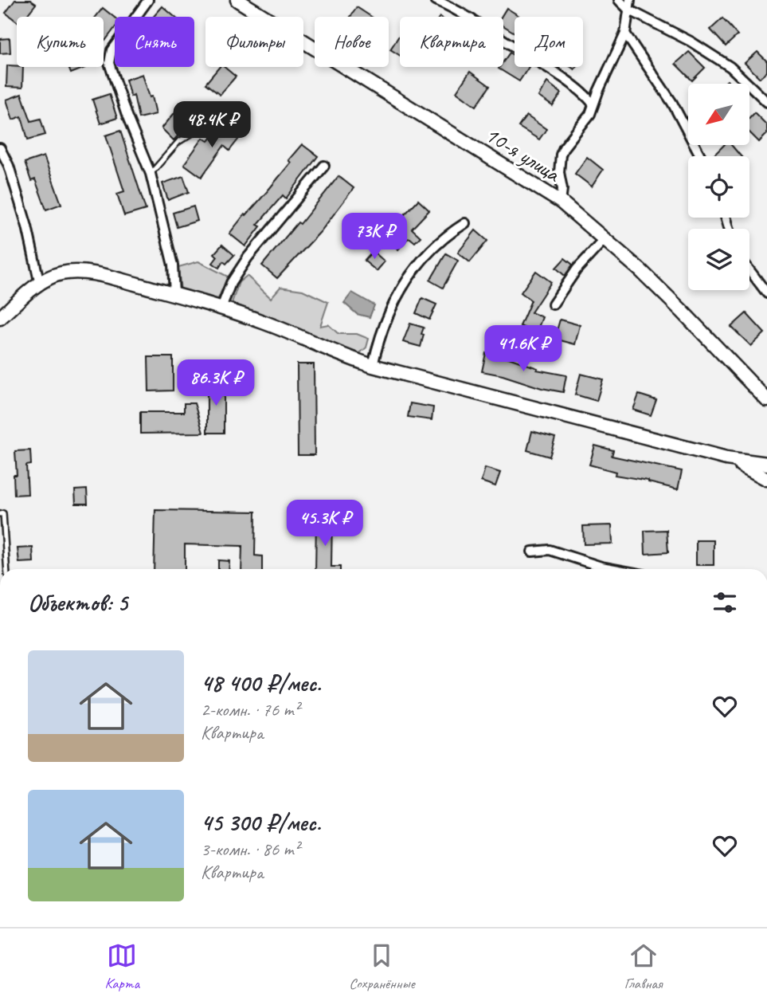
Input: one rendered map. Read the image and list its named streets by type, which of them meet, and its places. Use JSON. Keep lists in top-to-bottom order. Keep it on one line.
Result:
{"streets":{"street":["10-я улица"]},"north":"bottom left","page":{"chip":["Купить","Снять","Фильтры","Новое","Квартира","Дом"],"price":["48.4K ₽","73K ₽","41.6K ₽","86.3K ₽","45.3K ₽"],"heading":"Объектов: 5","list":[{"name":"48 400 ₽/мес.","note":"2-комн. · 76 m² · Квартира"},{"name":"45 300 ₽/мес.","note":"3-комн. · 86 m² · Квартира"}],"tabs":["Карта","Сохранённые","Главная"]}}
